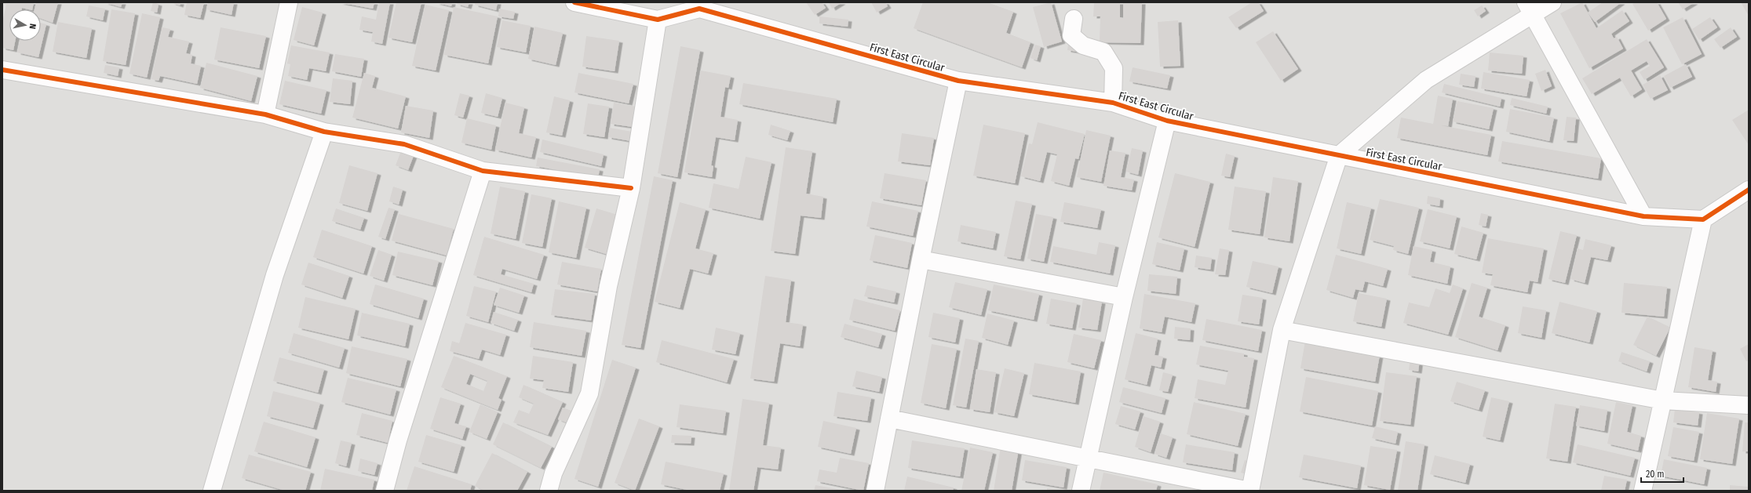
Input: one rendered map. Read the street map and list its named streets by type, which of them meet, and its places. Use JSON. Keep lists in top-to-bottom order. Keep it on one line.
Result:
{"streets":{"street":["First East Circular"]},"scale_bar":"20 m","north":"right"}
